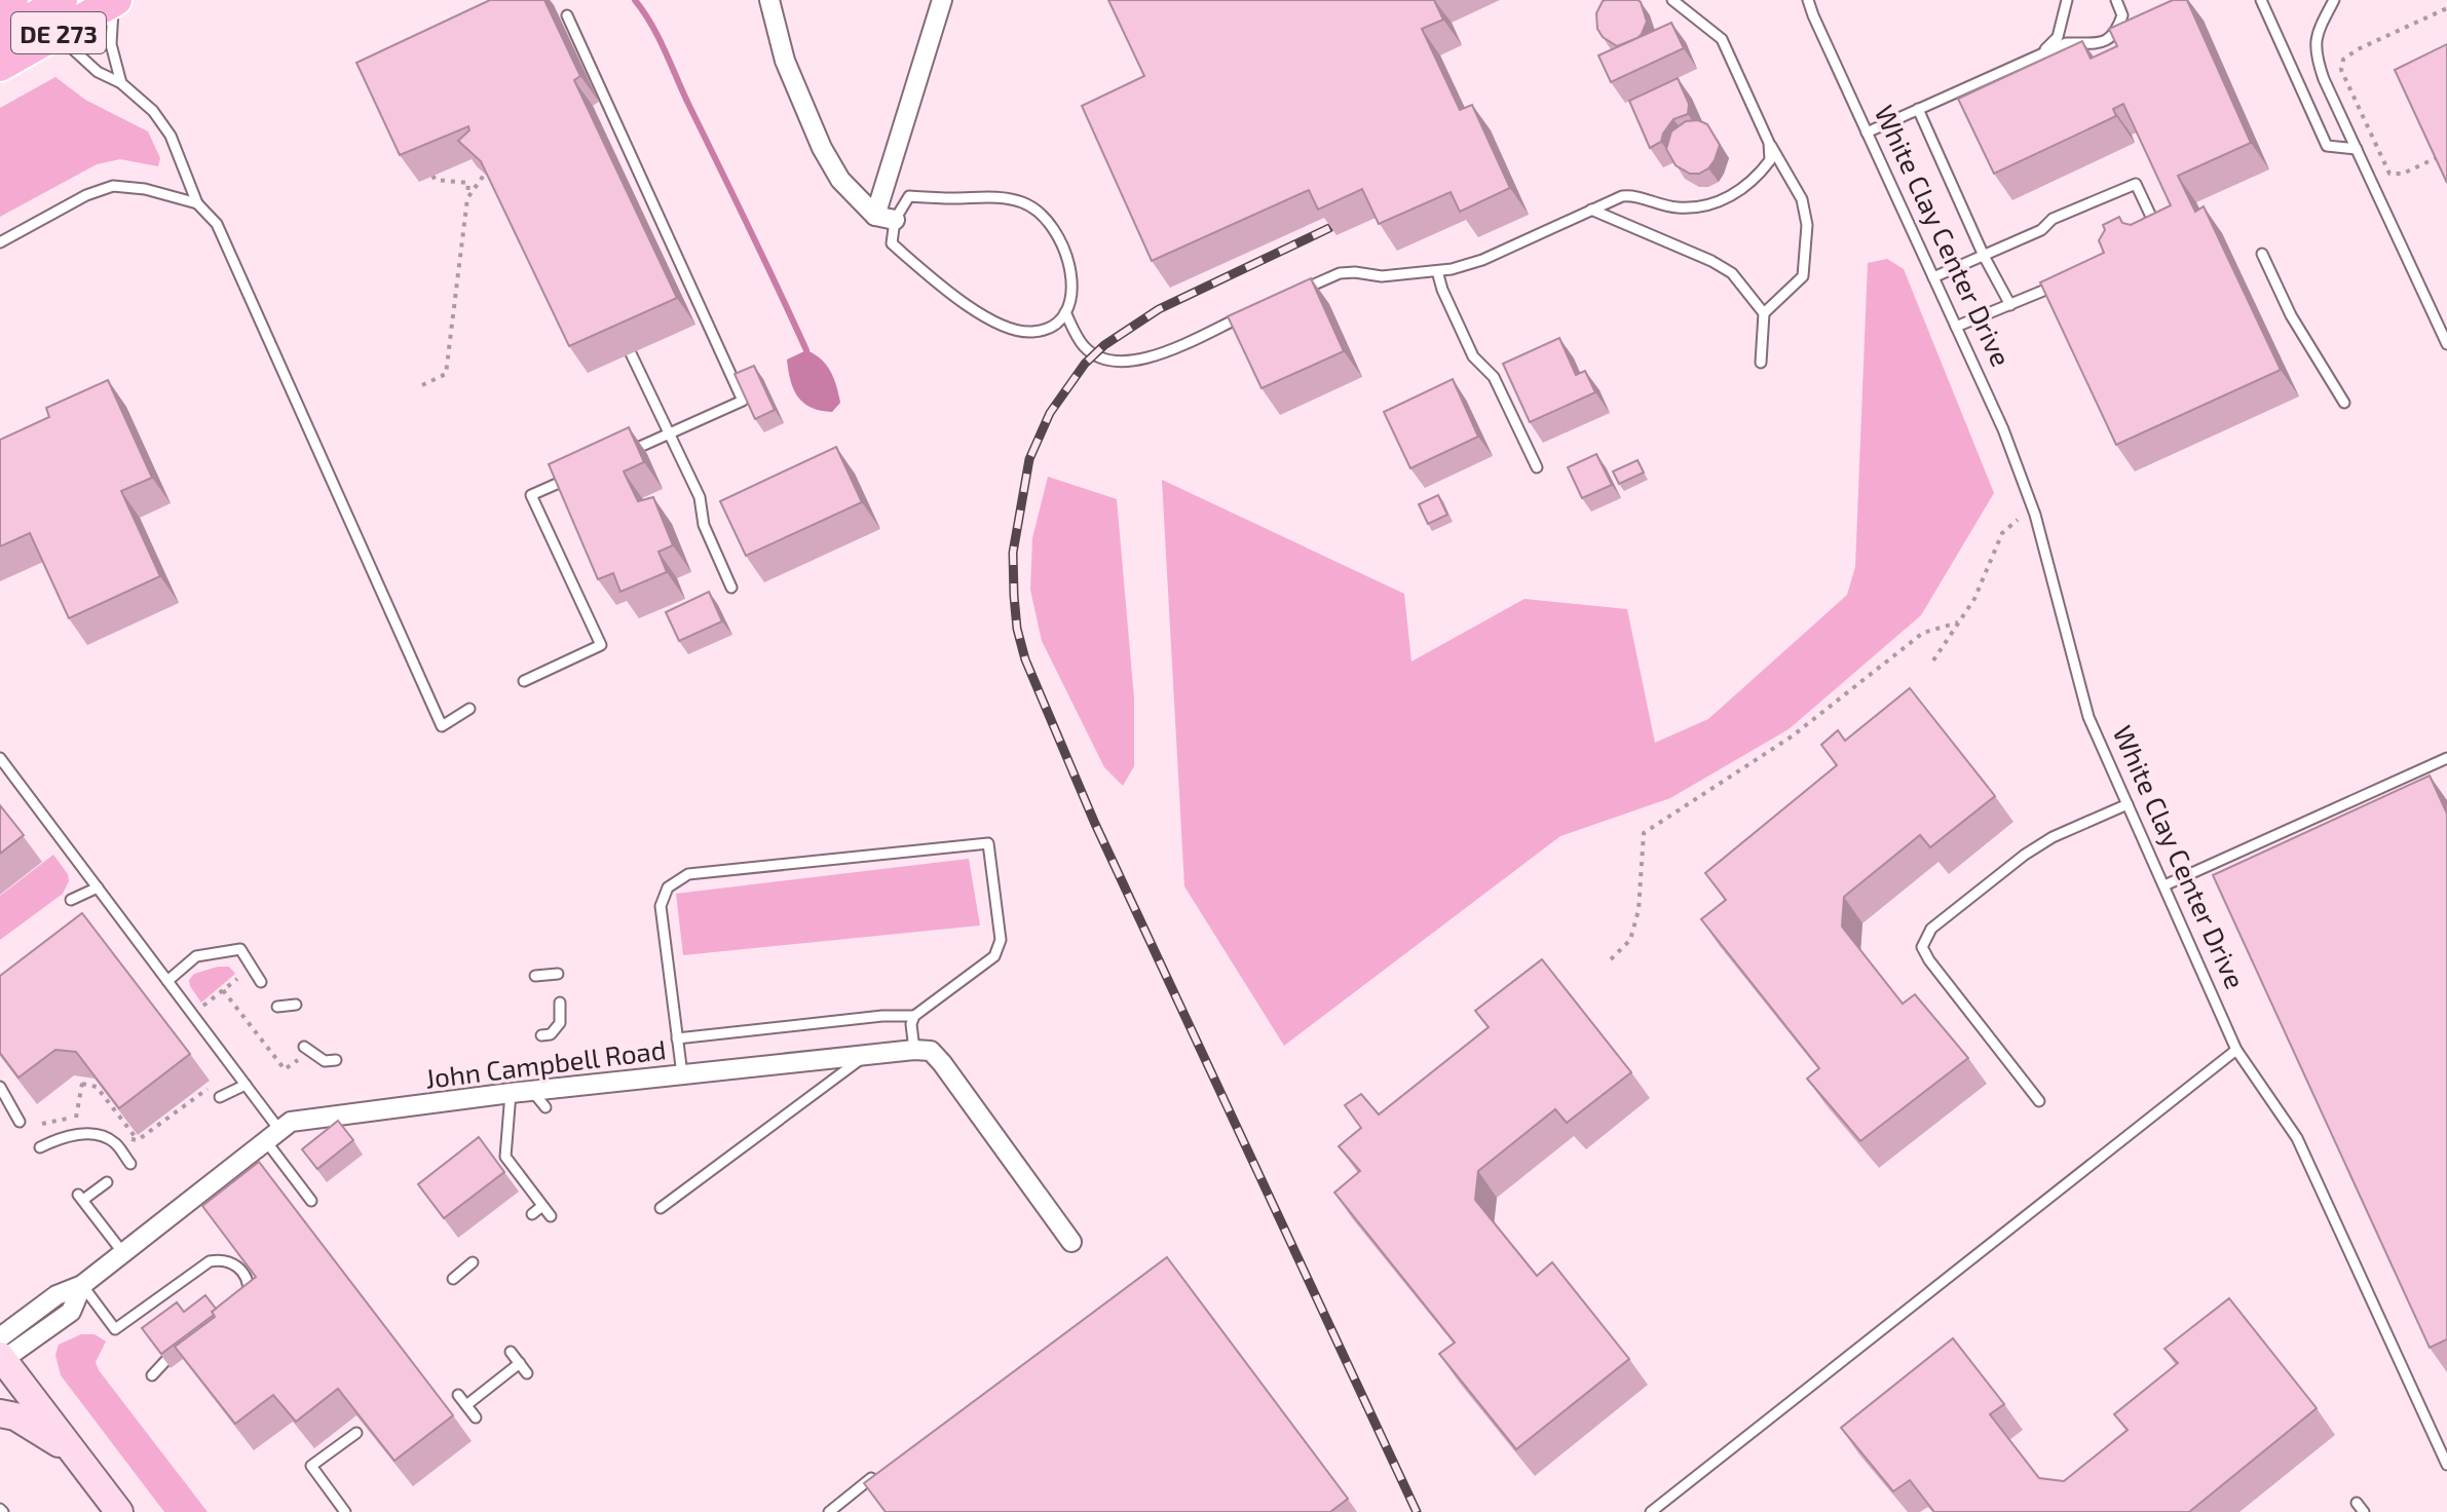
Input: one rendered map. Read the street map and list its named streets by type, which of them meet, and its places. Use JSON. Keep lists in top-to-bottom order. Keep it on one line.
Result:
{"streets":{"main road":["DE 273"],"street":["John Campbell Road"],"lane":["White Clay Center Drive"]}}
